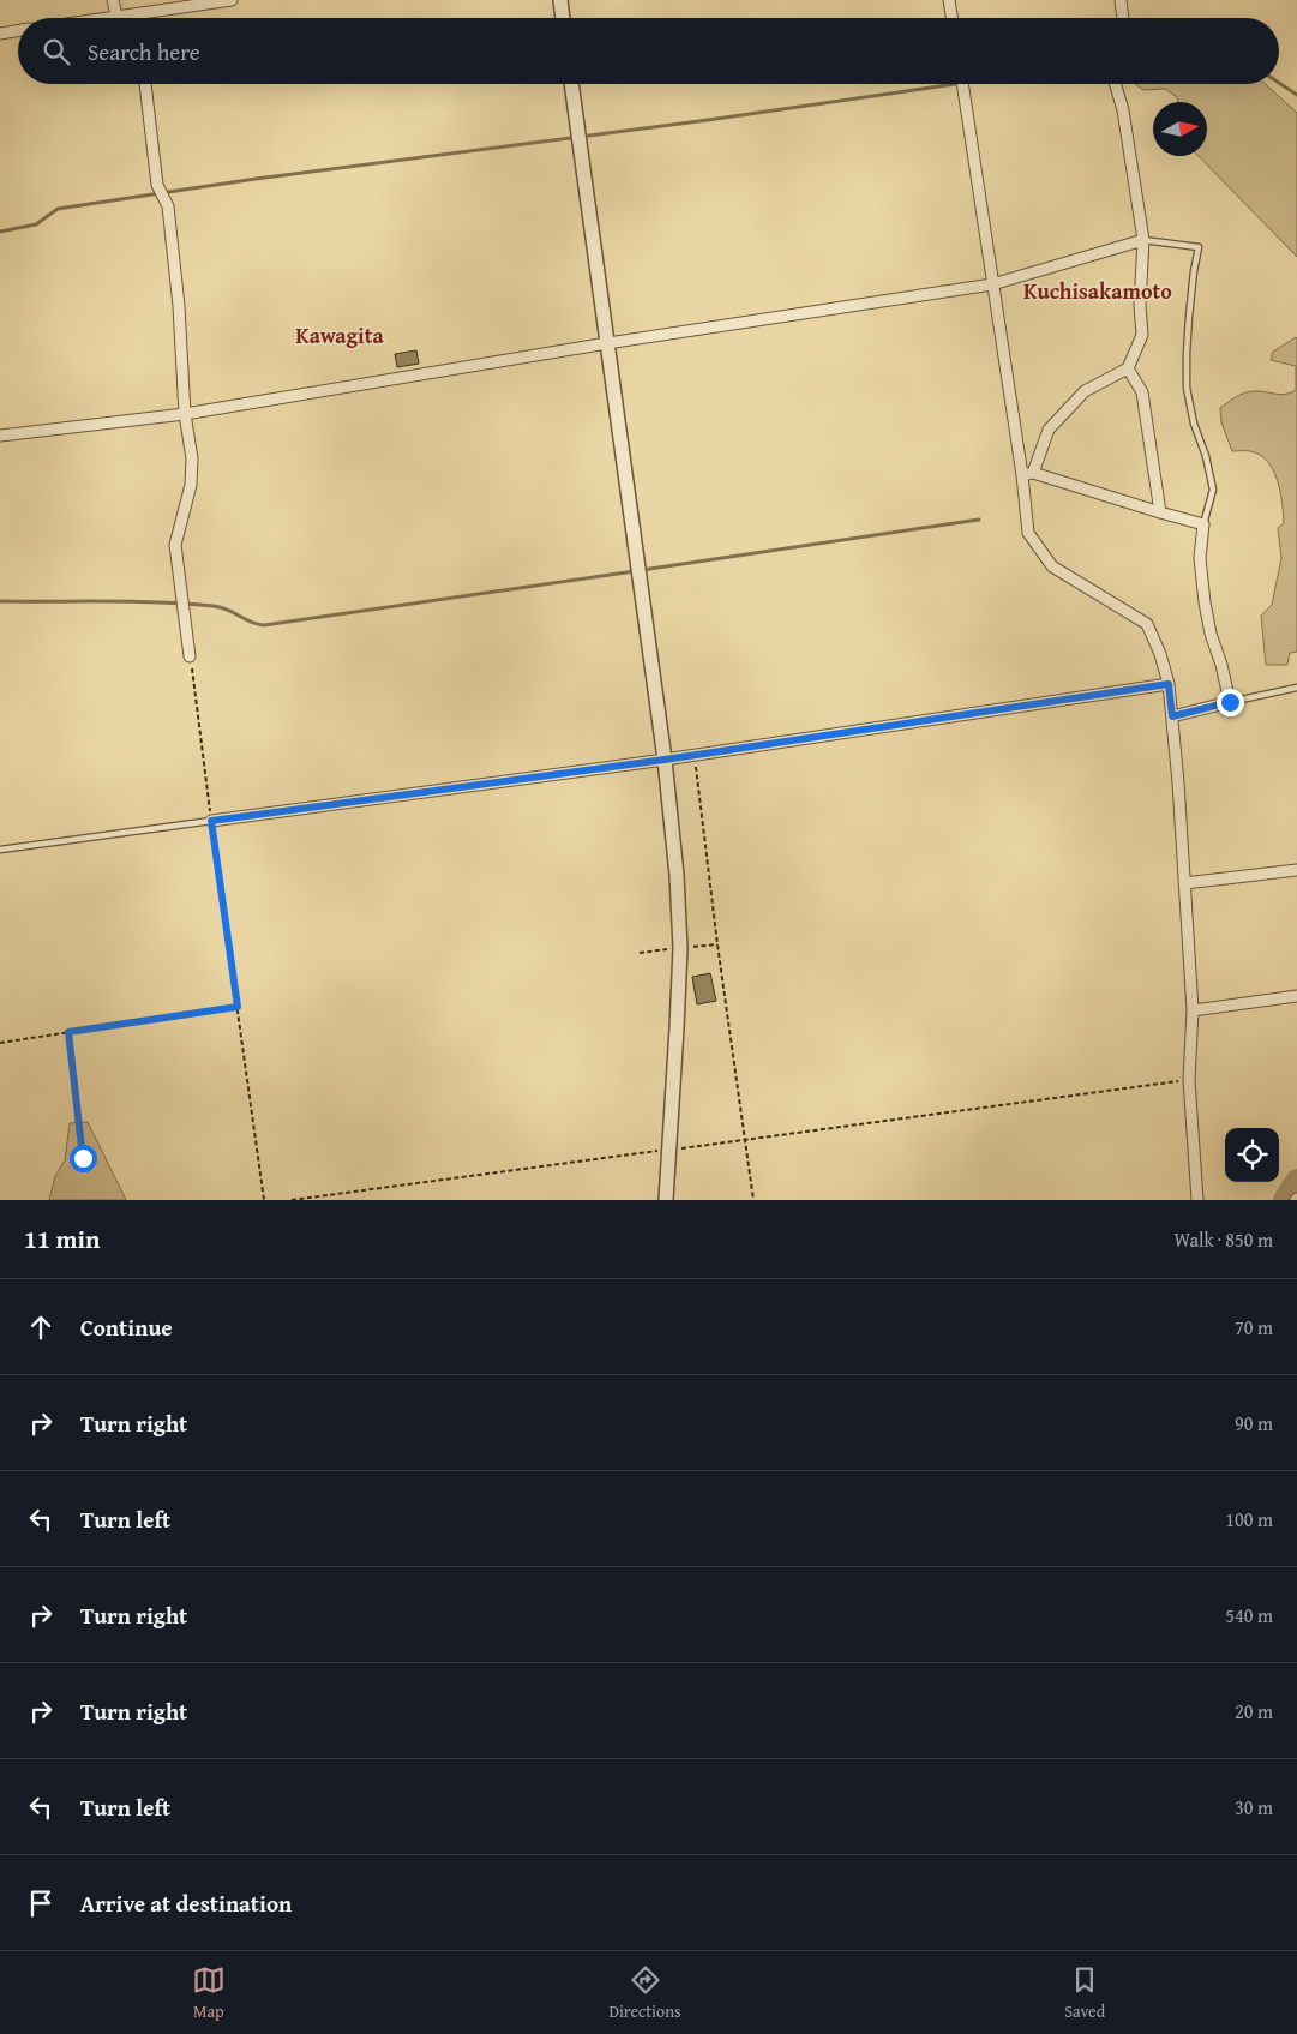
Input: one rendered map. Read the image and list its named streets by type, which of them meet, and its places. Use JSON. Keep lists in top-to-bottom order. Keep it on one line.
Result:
{"districts":["Kuchisakamoto","Kawagita"],"north":"right","page":{"search":"Search here","heading":["11 min","Walk · 850 m"],"list":[["Continue","70 m"],["Turn right","90 m"],["Turn left","100 m"],["Turn right","540 m"],["Turn right","20 m"],["Turn left","30 m"],"Arrive at destination"],"nav":["Map","Directions","Saved"]}}
